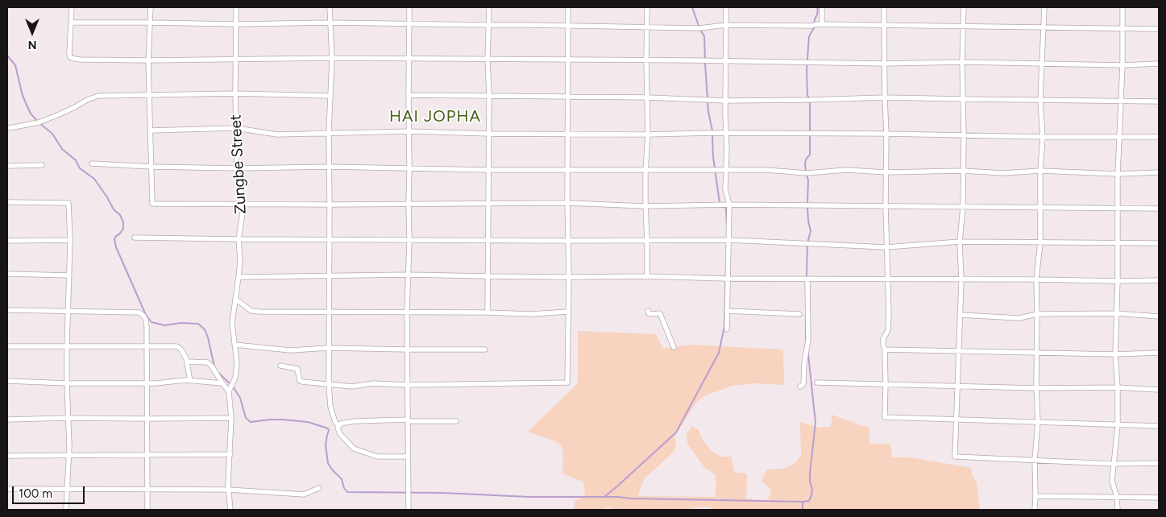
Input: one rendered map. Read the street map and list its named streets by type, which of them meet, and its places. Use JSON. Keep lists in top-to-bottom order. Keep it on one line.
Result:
{"streets":{"street":["Zungbe Street"]},"districts":["HAI JOPHA"],"scale_bar":"100 m","north":"bottom"}
